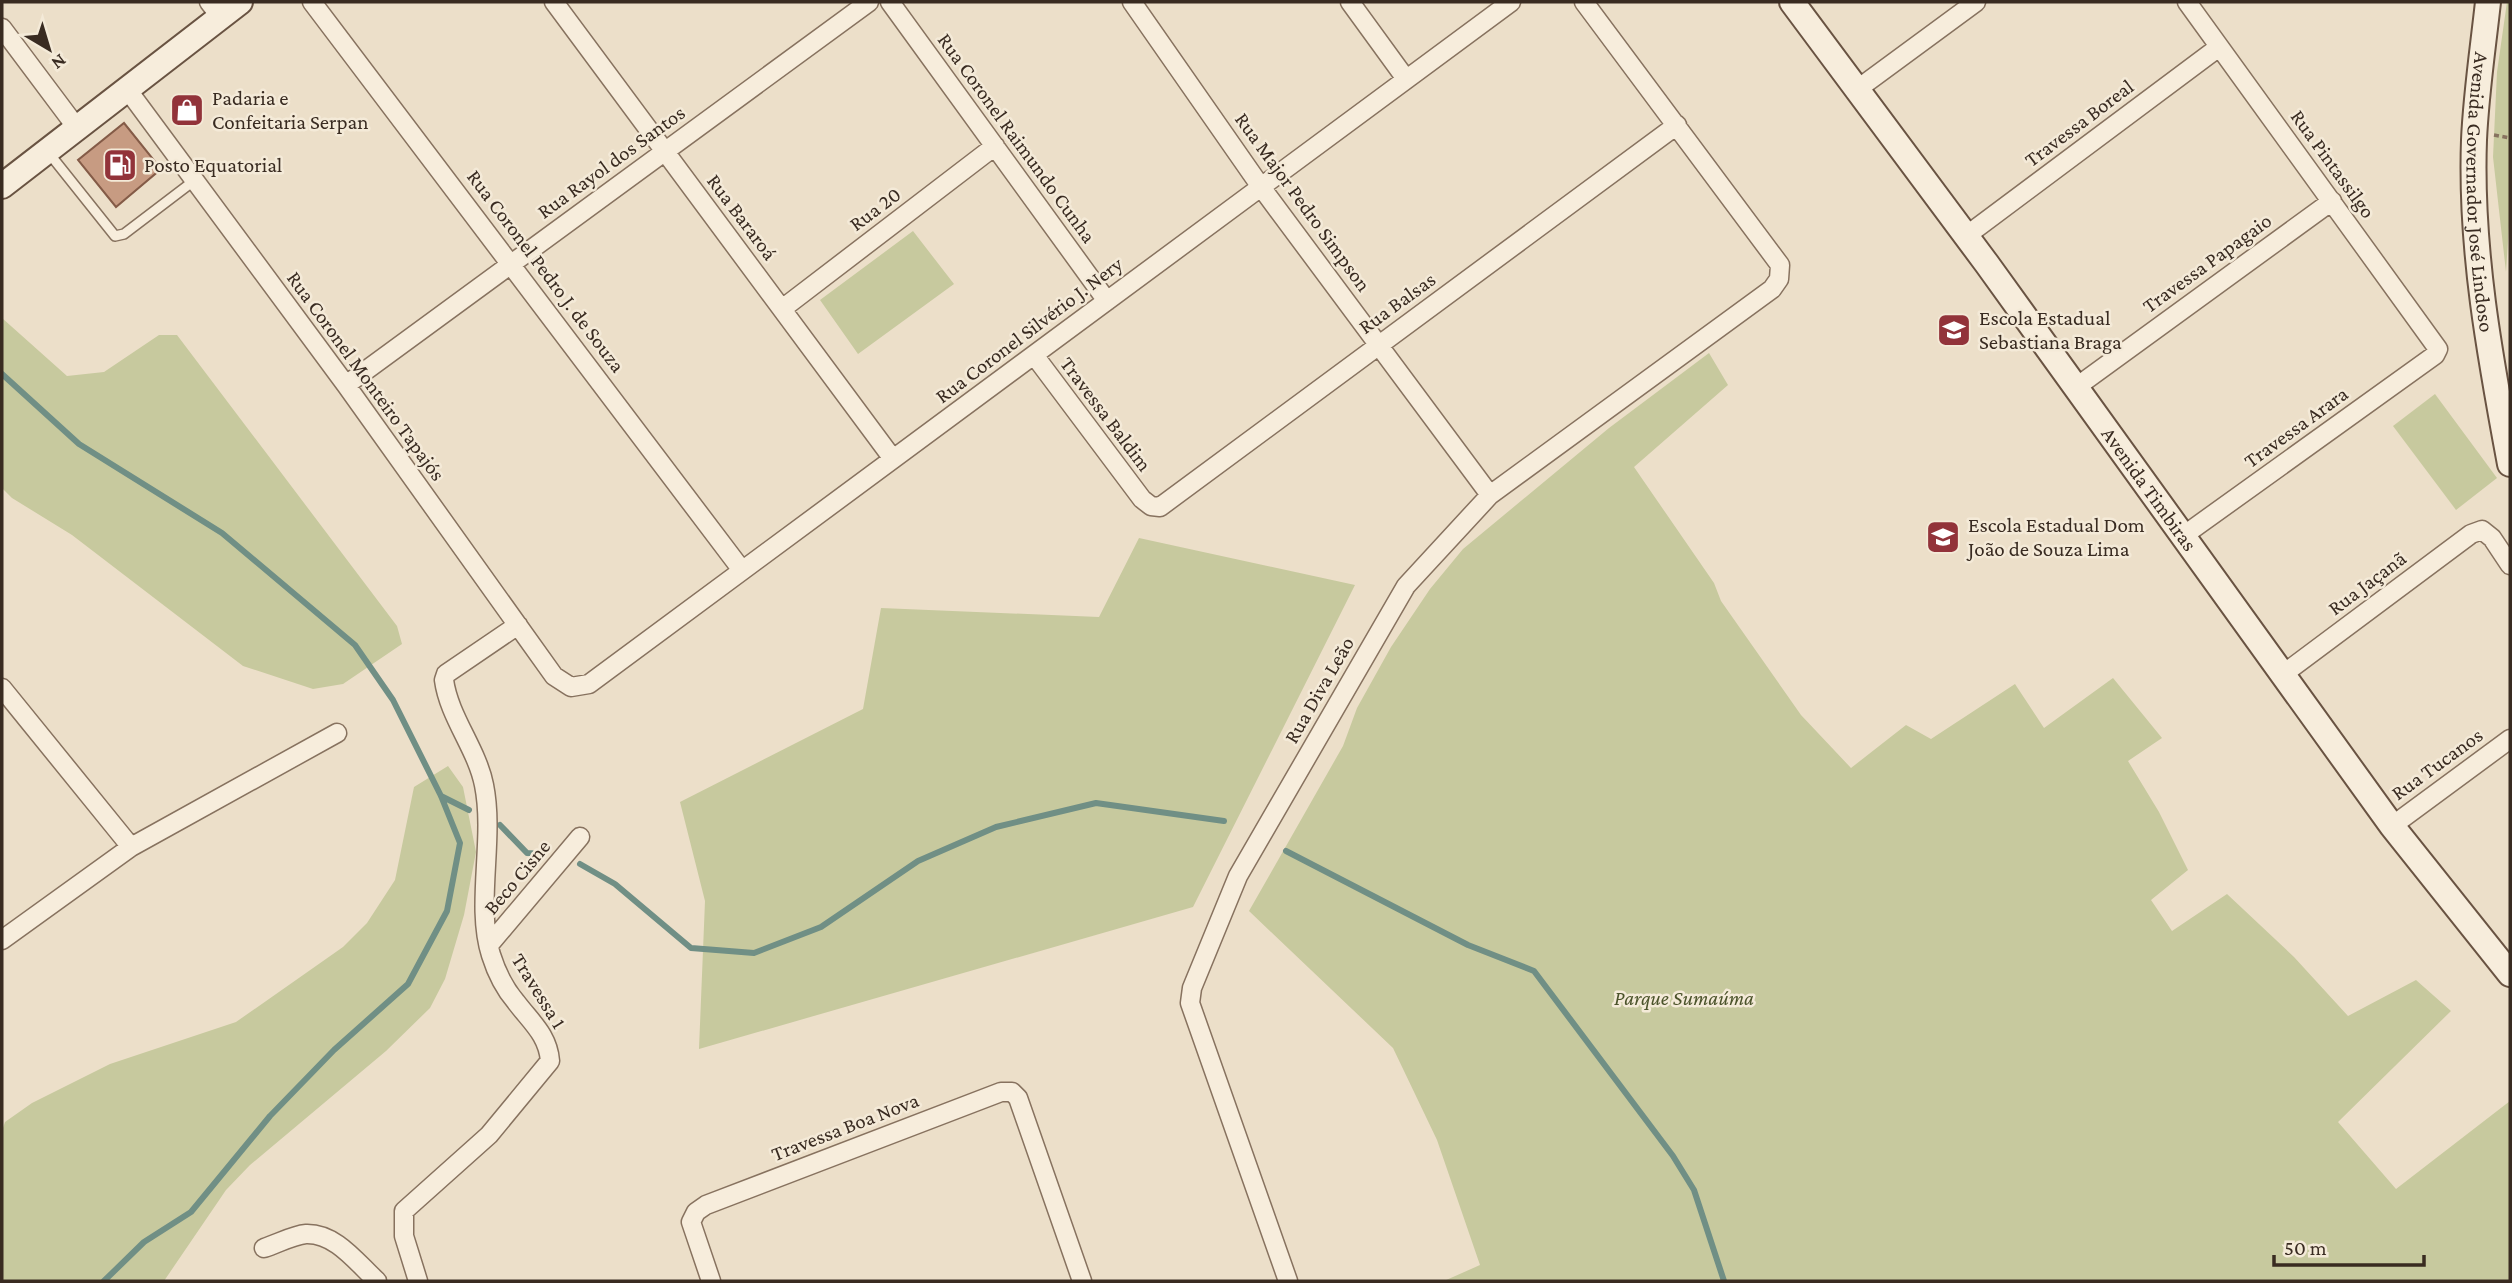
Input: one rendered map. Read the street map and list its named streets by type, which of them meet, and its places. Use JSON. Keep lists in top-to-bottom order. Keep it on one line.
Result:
{"streets":{"street":["Travessa Boreal","Rua Coronel Raimundo Cunha","Rua Rayol dos Santos","Rua Pintassilgo","Avenida Governador José Lindoso","Rua Major Pedro Simpson","Rua 20","Rua Bararoá","Travessa Papagaio","Rua Coronel Pedro J. de Souza","Rua Balsas","Rua Coronel Silvério J. Nery","Rua Coronel Monteiro Tapajós","Travessa Baldim","Travessa Arara","Avenida Timbiras","Rua Jaçanã","Rua Diva Leão","Rua Tucanos","Beco Cisne","Travessa 1","Travessa Boa Nova"]},"crossings":[["Travessa Boreal","Rua Pintassilgo"],["Travessa Boreal","Avenida Timbiras"],["Rua Coronel Raimundo Cunha","Rua 20"],["Rua Coronel Raimundo Cunha","Rua Coronel Silvério J. Nery"],["Rua Rayol dos Santos","Rua Bararoá"],["Rua Rayol dos Santos","Rua Coronel Pedro J. de Souza"],["Rua Rayol dos Santos","Rua Coronel Monteiro Tapajós"],["Rua Pintassilgo","Travessa Papagaio"],["Rua Pintassilgo","Travessa Arara"],["Rua Major Pedro Simpson","Rua Balsas"],["Rua Major Pedro Simpson","Rua Coronel Silvério J. Nery"],["Rua Major Pedro Simpson","Rua Diva Leão"],["Rua 20","Rua Bararoá"],["Rua Bararoá","Rua Coronel Silvério J. Nery"],["Travessa Papagaio","Avenida Timbiras"],["Rua Coronel Pedro J. de Souza","Rua Coronel Silvério J. Nery"],["Rua Balsas","Travessa Baldim"],["Rua Balsas","Rua Diva Leão"],["Rua Coronel Silvério J. Nery","Rua Coronel Monteiro Tapajós"],["Rua Coronel Silvério J. Nery","Travessa Baldim"],["Rua Coronel Monteiro Tapajós","Travessa 1"],["Travessa Arara","Avenida Timbiras"],["Avenida Timbiras","Rua Jaçanã"],["Avenida Timbiras","Rua Tucanos"],["Beco Cisne","Travessa 1"]],"parks":["Parque Sumaúma"],"places":{"shop":["Padaria e Confeitaria Serpan"],"fuel station":["Posto Equatorial"],"school or university":["Escola Estadual Sebastiana Braga","Escola Estadual Dom João de Souza Lima"]},"scale_bar":"50 m","north":"bottom right"}
